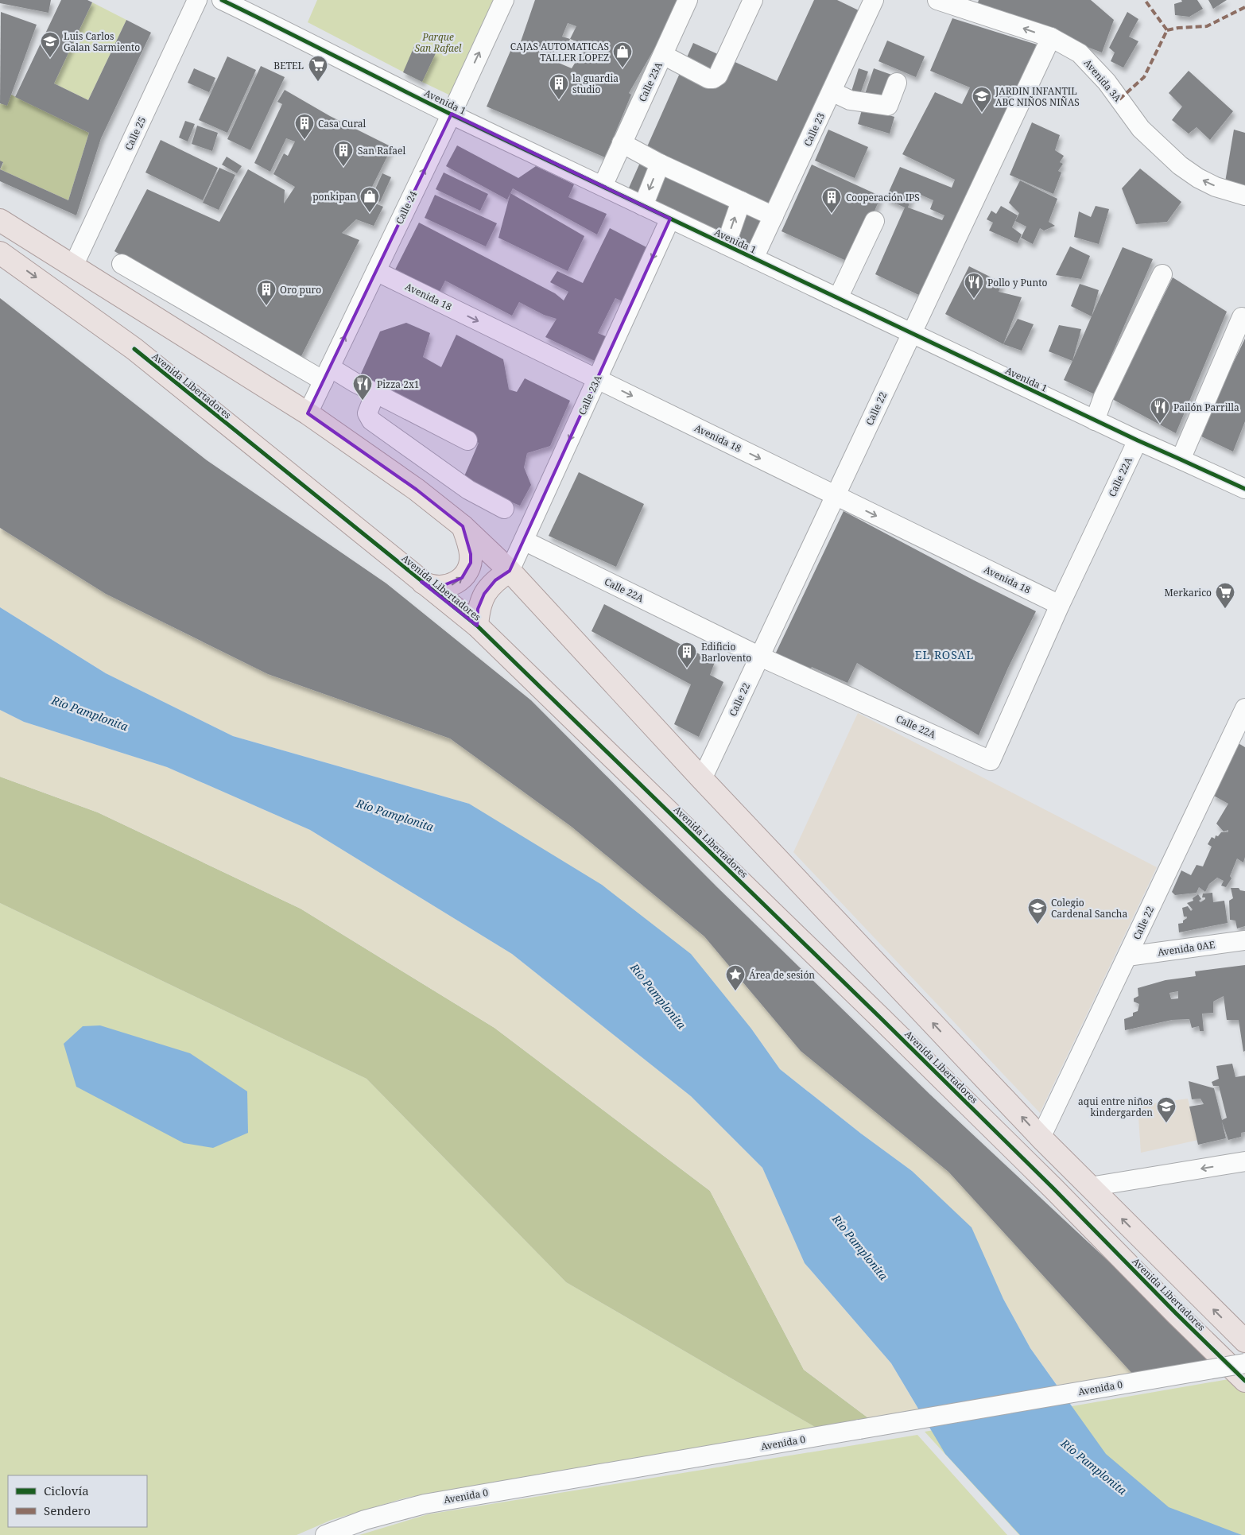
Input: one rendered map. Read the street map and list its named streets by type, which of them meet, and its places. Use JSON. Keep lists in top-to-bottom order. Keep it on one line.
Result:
{"streets":{"main road":["Avenida Libertadores"],"street":["Avenida 3A","Calle 23A","Avenida 1","Calle 23","Calle 25","Calle 24","Avenida 18","Calle 22","Calle 22A","Avenida 0AE","Avenida 0"]},"crossings":[["Avenida 3A","Calle 22"],["Calle 23A","Avenida 1"],["Calle 23A","Avenida 18"],["Calle 23A","Avenida Libertadores"],["Calle 23A","Calle 22A"],["Avenida 1","Calle 23"],["Avenida 1","Calle 24"],["Avenida 1","Calle 22"],["Avenida 1","Calle 22A"],["Calle 25","Avenida Libertadores"],["Calle 24","Avenida 18"],["Calle 24","Avenida Libertadores"],["Avenida 18","Calle 22"],["Avenida 18","Calle 22A"],["Avenida Libertadores","Calle 22"],["Calle 22","Calle 22A"],["Calle 22","Avenida 0AE"]],"one_way":["Avenida 3A","Calle 23A","Calle 24","Avenida 18"],"districts":["EL ROSAL"],"water":["Río Pamplonita"],"parks":["Parque San Rafael"],"places":{"school or university":["Luis Carlos Galan Sarmiento","JARDIN INFANTIL ABC NIÑOS NIÑAS","Colegio Cardenal Sancha","aqui entre niños kindergarden"],"shop":["CAJAS AUTOMATICAS TALLER LOPEZ","ponkipan"],"supermarket":["BETEL","Merkarico"],"building":["la guardia studio","Casa Cural","San Rafael","Cooperación IPS","Oro puro","Edificio Barlovento"],"restaurant":["Pollo y Punto","Pizza 2x1","Pailón Parrilla"],"place":["Área de sesión"]},"legend":["Ciclovía","Sendero"]}
